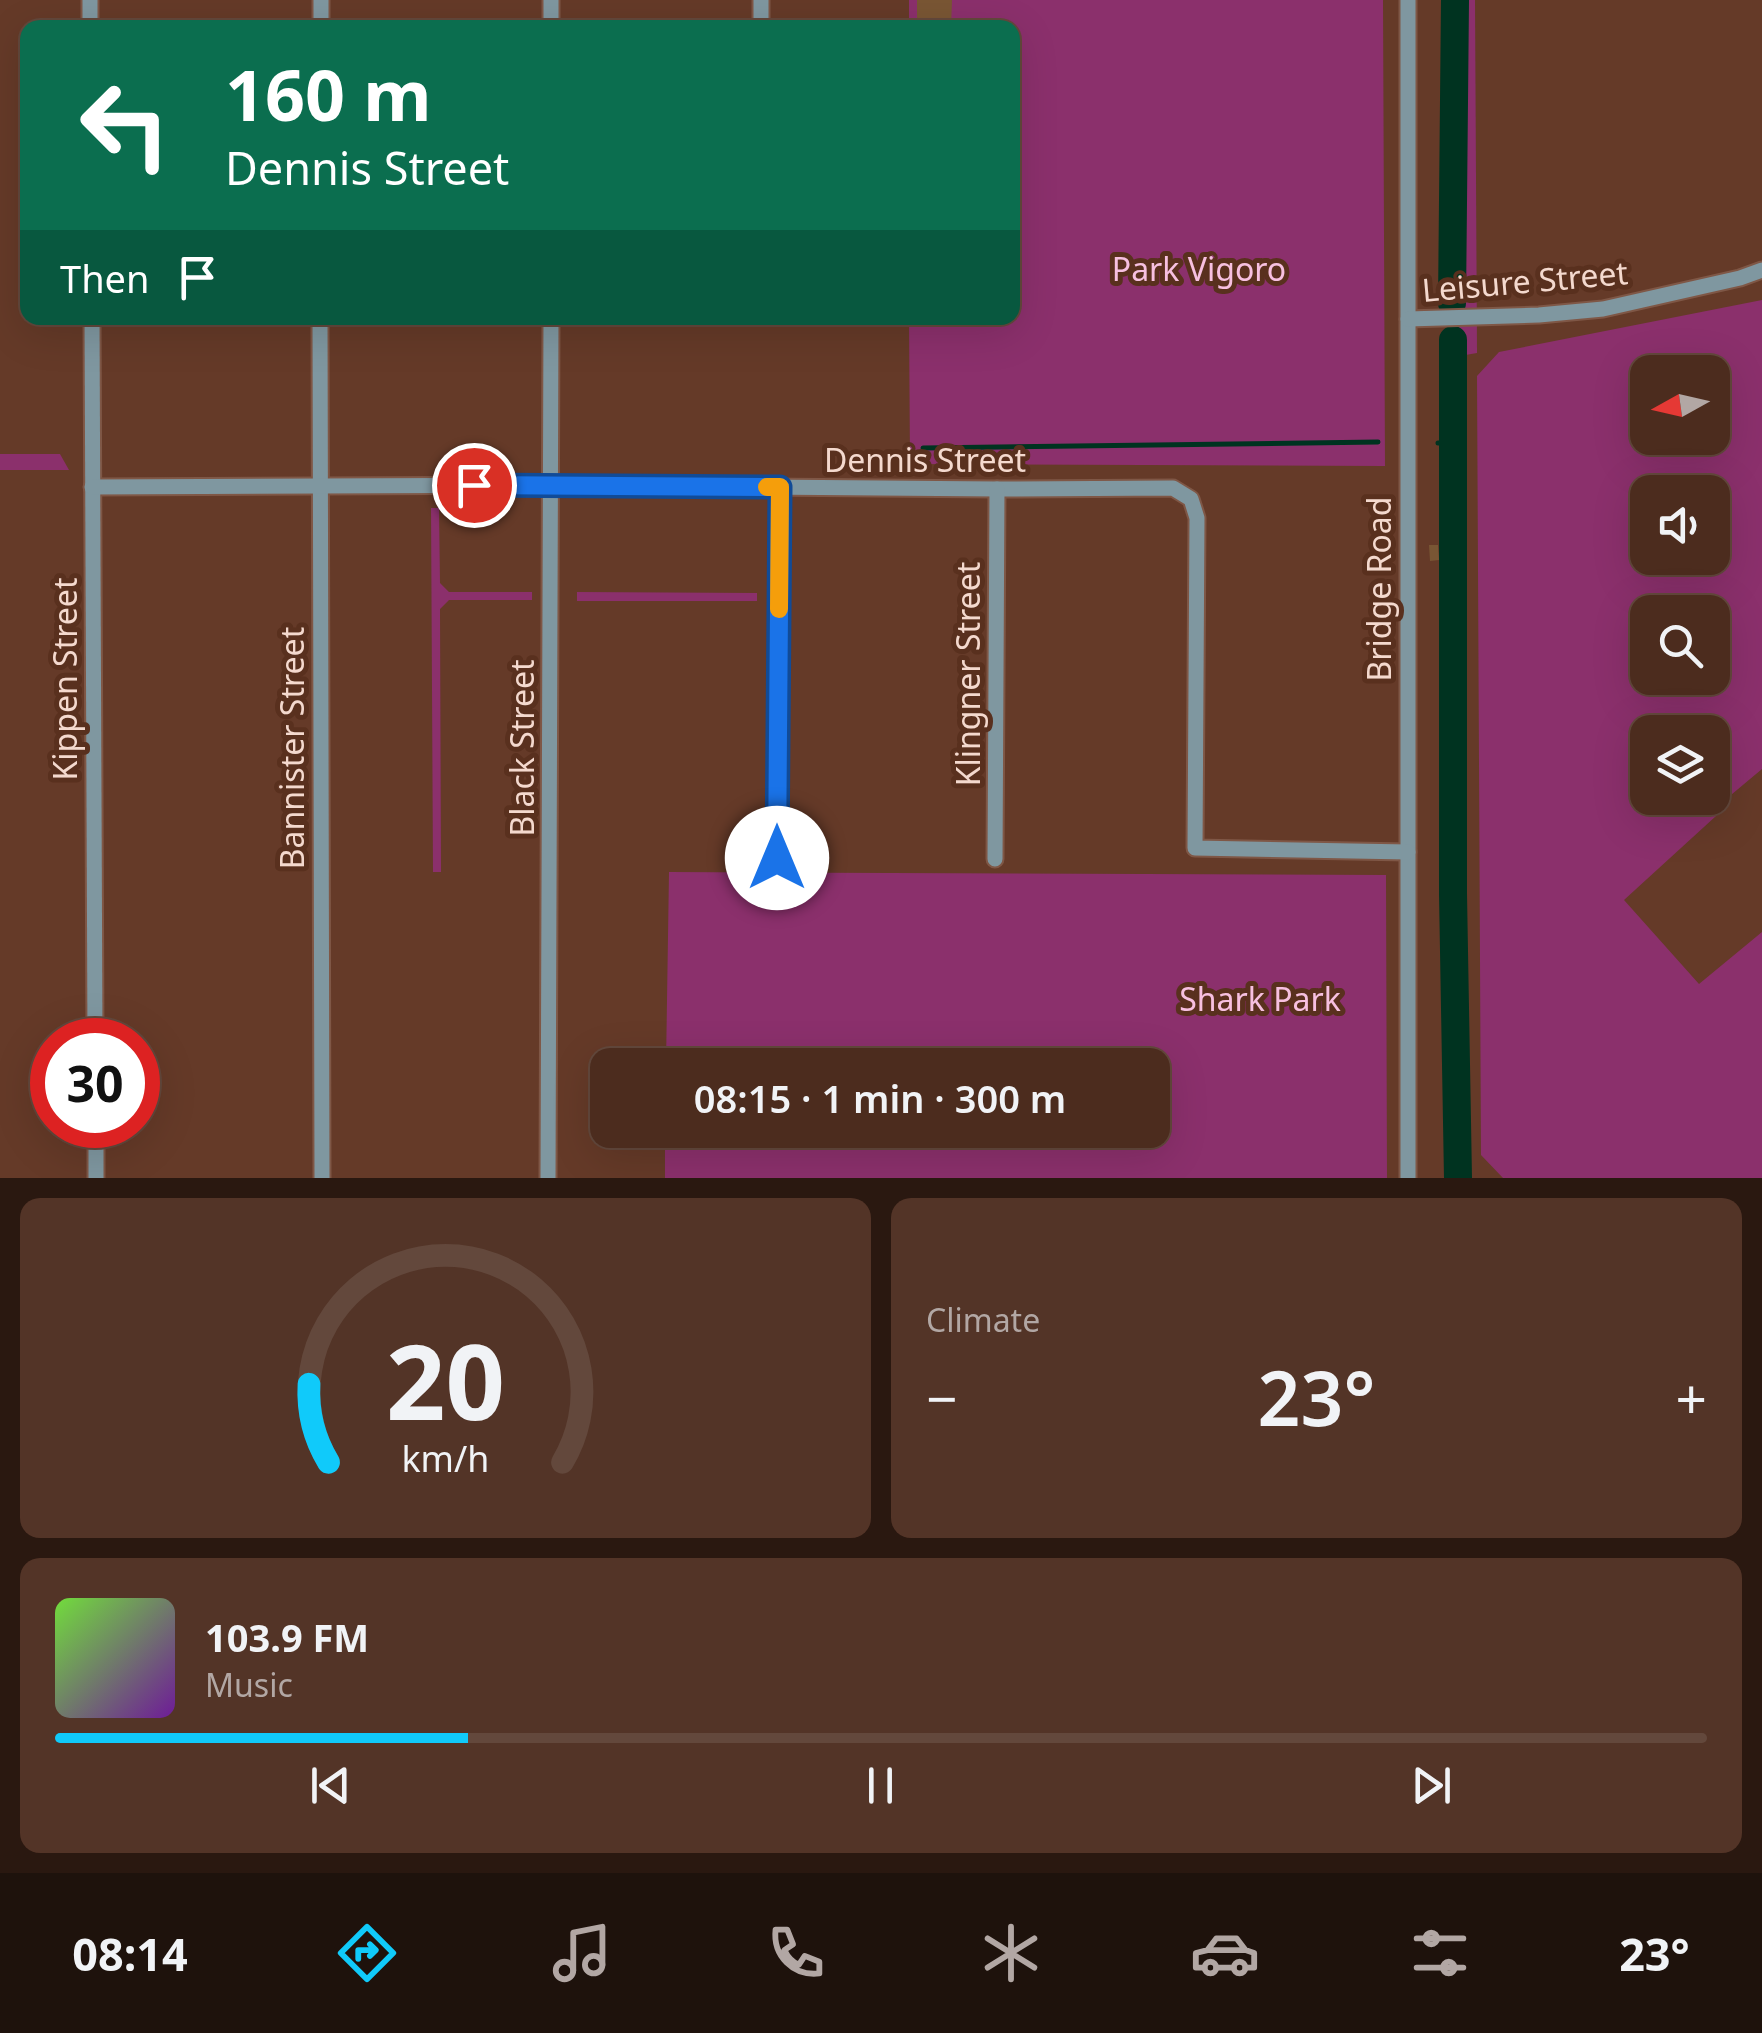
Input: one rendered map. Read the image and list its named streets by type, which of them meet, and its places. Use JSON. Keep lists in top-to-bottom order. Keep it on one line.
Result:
{"streets":{"street":["Leisure Street","Dennis Street","Bridge Road","Klingner Street","Kippen Street","Bannister Street","Black Street"]},"crossings":[["Leisure Street","Bridge Road"],["Dennis Street","Bridge Road"],["Dennis Street","Klingner Street"],["Dennis Street","Kippen Street"],["Dennis Street","Bannister Street"],["Dennis Street","Black Street"]],"parks":["Park Vigoro","Shark Park"],"north":"left","page":{"turn":["160 m","Dennis Street"],"then":"Then","limit":"30","trip":"08:15 · 1 min · 300 m","tile":"Climate","heat":["−","23°","+"],"song":["103.9 FM","Music"],"tabs":["08:14","23°"],"gauge":["20","km/h"]}}
